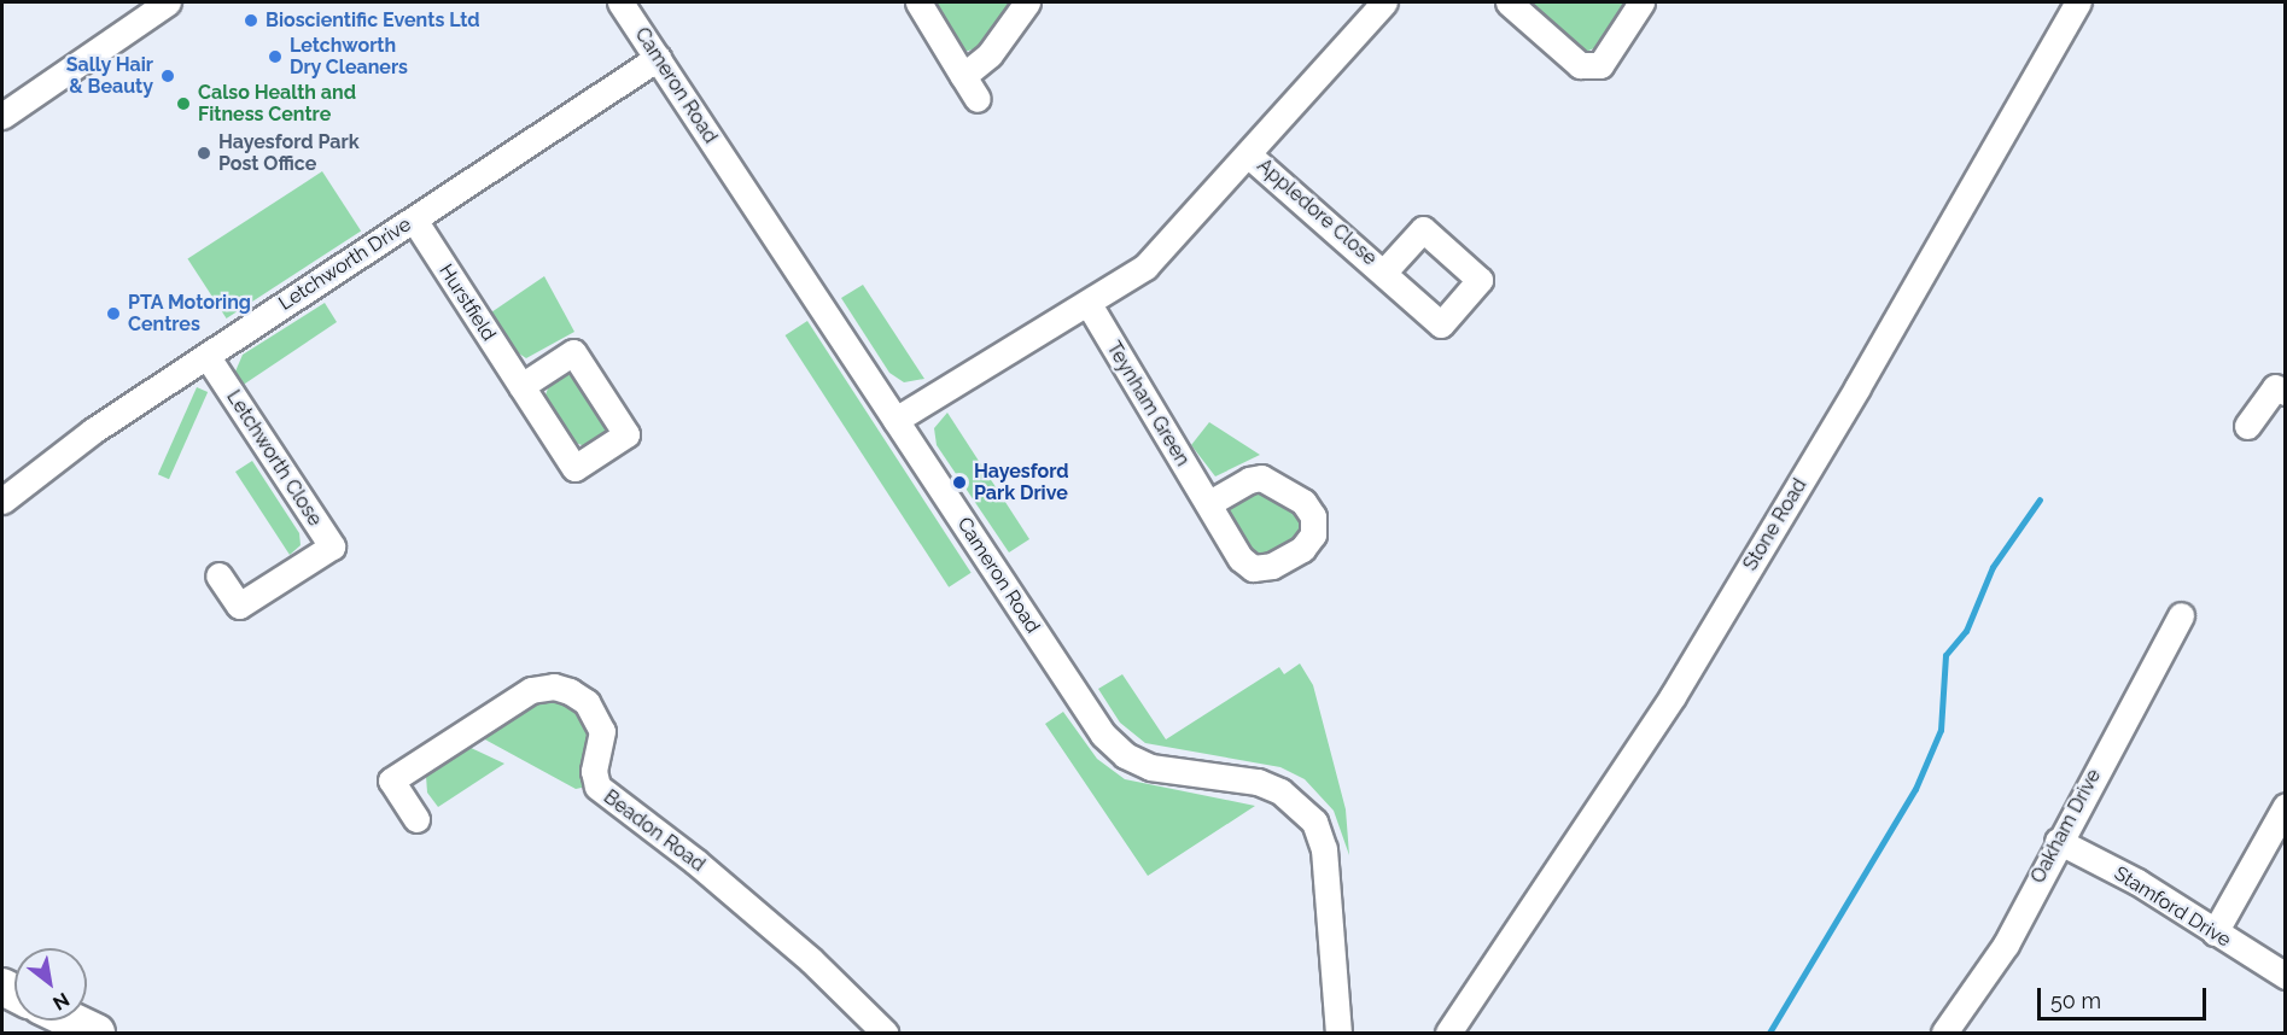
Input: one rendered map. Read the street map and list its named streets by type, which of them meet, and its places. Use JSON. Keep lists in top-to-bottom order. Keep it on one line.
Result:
{"streets":{"street":["Cameron Road","Appledore Close","Letchworth Drive","Hurstfield","Teynham Green","Letchworth Close","Stone Road","Oakham Drive","Beadon Road","Stamford Drive"]},"crossings":[["Cameron Road","Letchworth Drive"],["Letchworth Drive","Hurstfield"],["Letchworth Drive","Letchworth Close"],["Oakham Drive","Stamford Drive"]],"places":["Bioscientific Events Ltd","Letchworth Dry Cleaners","Sally Hair & Beauty","Calso Health and Fitness Centre","Hayesford Park Post Office","PTA Motoring Centres","Hayesford Park Drive"],"scale_bar":"50 m","north":"bottom right"}
